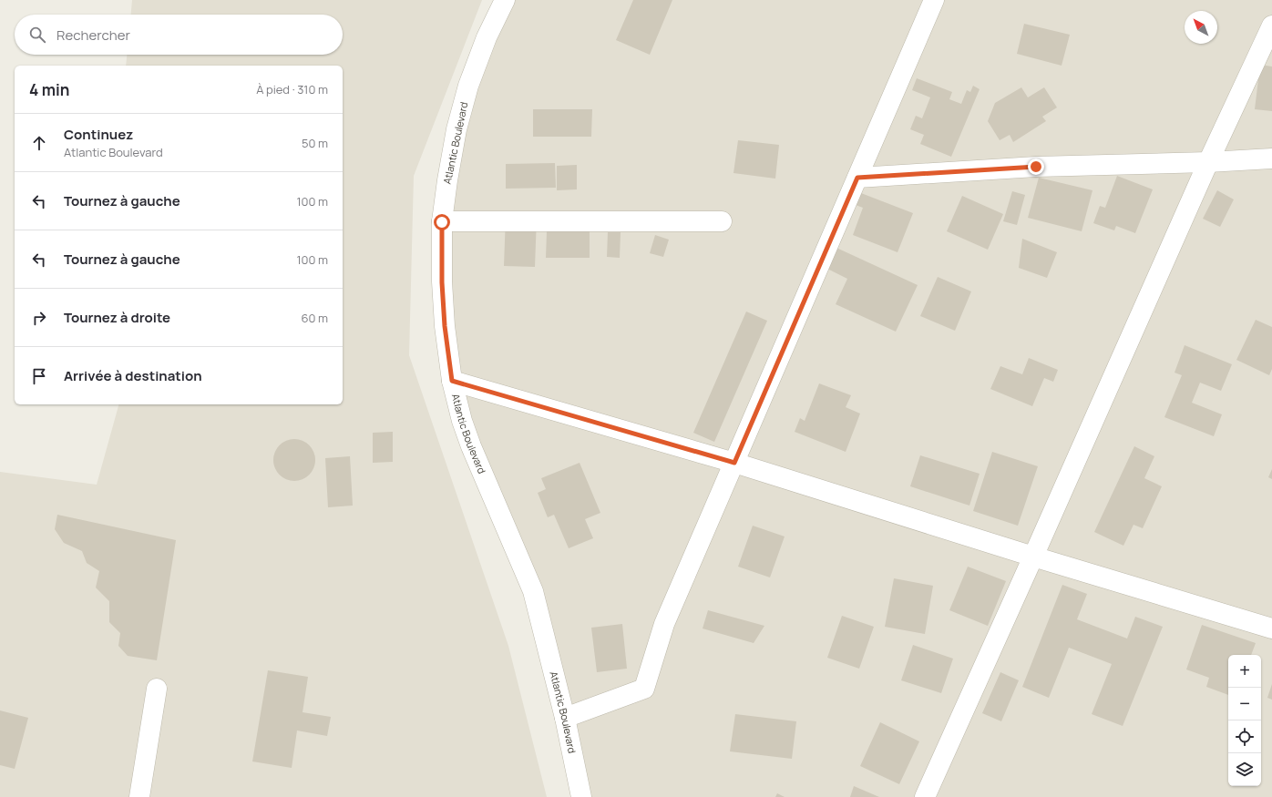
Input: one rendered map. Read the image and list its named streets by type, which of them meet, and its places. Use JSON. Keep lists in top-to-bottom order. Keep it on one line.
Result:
{"streets":{"street":["Atlantic Boulevard"]},"north":"top left","page":{"search":"Rechercher","heading":["4 min","À pied · 310 m"],"list":[["Continuez","Atlantic Boulevard","50 m"],["Tournez à gauche","100 m"],["Tournez à gauche","100 m"],["Tournez à droite","60 m"],"Arrivée à destination"],"map_buttons":["+","−"]}}
